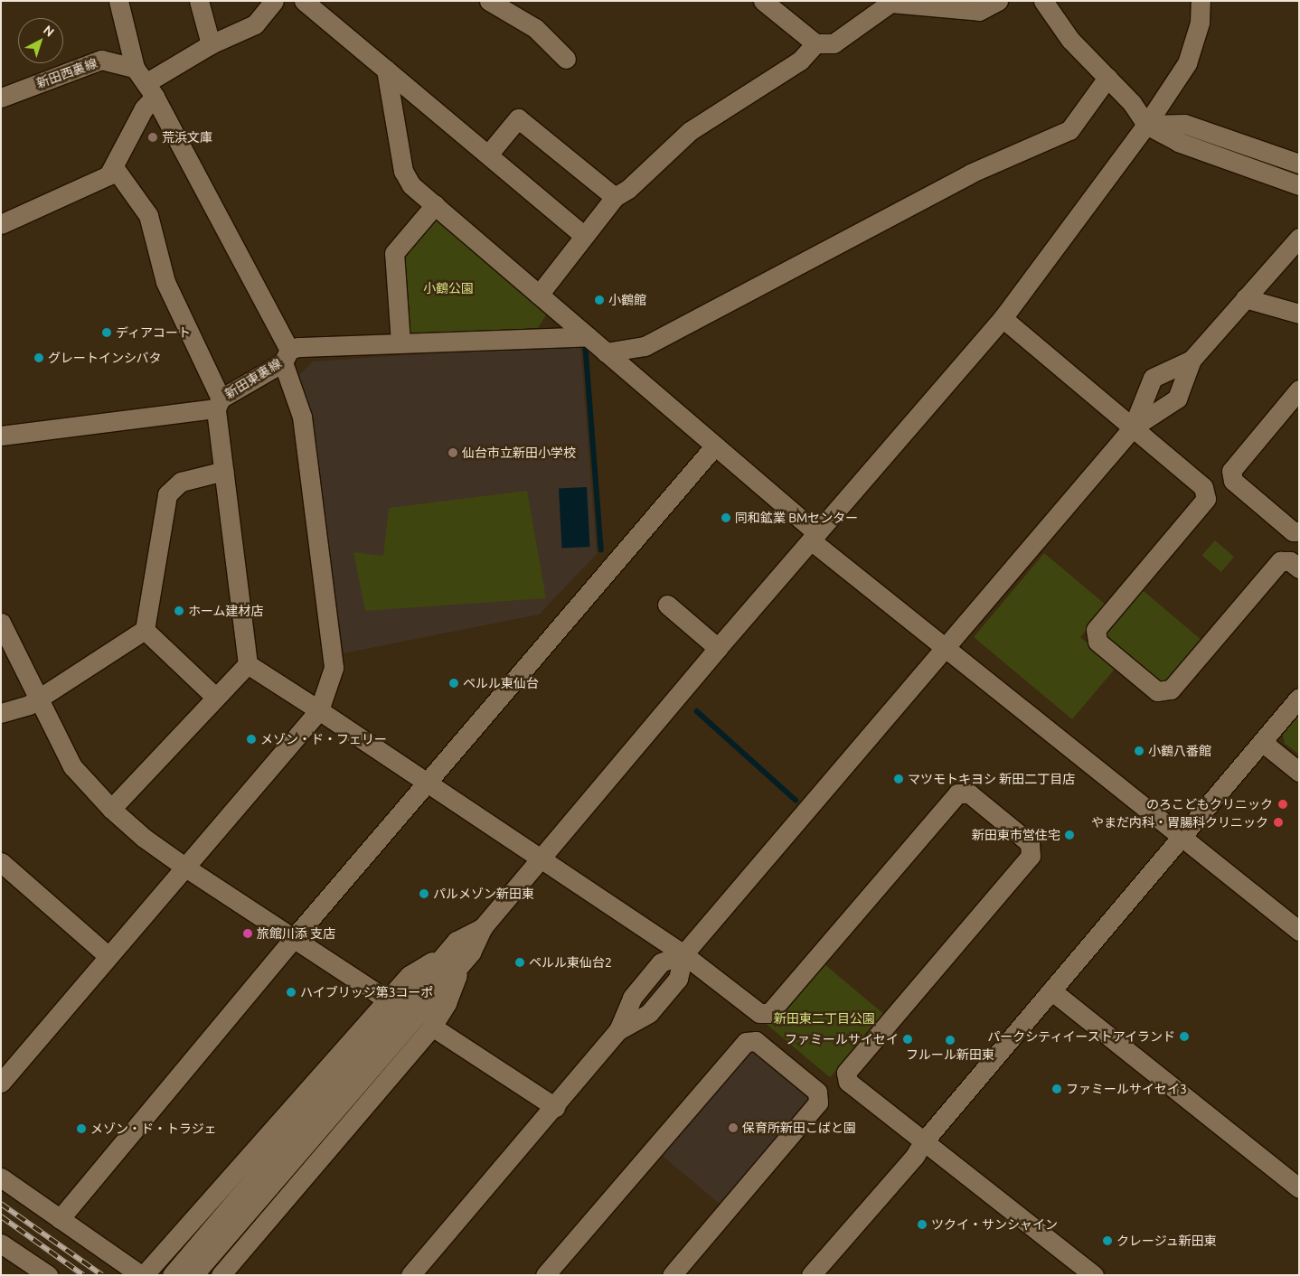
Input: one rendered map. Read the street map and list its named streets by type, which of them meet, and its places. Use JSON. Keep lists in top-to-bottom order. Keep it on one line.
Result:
{"streets":{"street":["新田西裏線","新田東裏線"]},"parks":["小鶴公園","新田東二丁目公園"],"places":["荒浜文庫","小鶴館","ディアコート","グレートインシバタ","仙台市立新田小学校","同和鉱業 BMセンター","ホーム建材店","ペルル東仙台","メゾン・ド・フェリー","小鶴八番館","マツモトキヨシ 新田二丁目店","のろこどもクリニック","やまだ内科・胃腸科クリニック","新田東市営住宅","パルメゾン新田東","旅館川添 支店","ペルル東仙台2","ハイブリッジ第3コーポ","パークシティイーストアイランド","ファミールサイセイ","フルール新田東","ファミールサイセイ3","保育所新田こばと園","メゾン・ド・トラジェ","ツクイ・サンシャイン","クレージュ新田東"],"north":"top right"}
